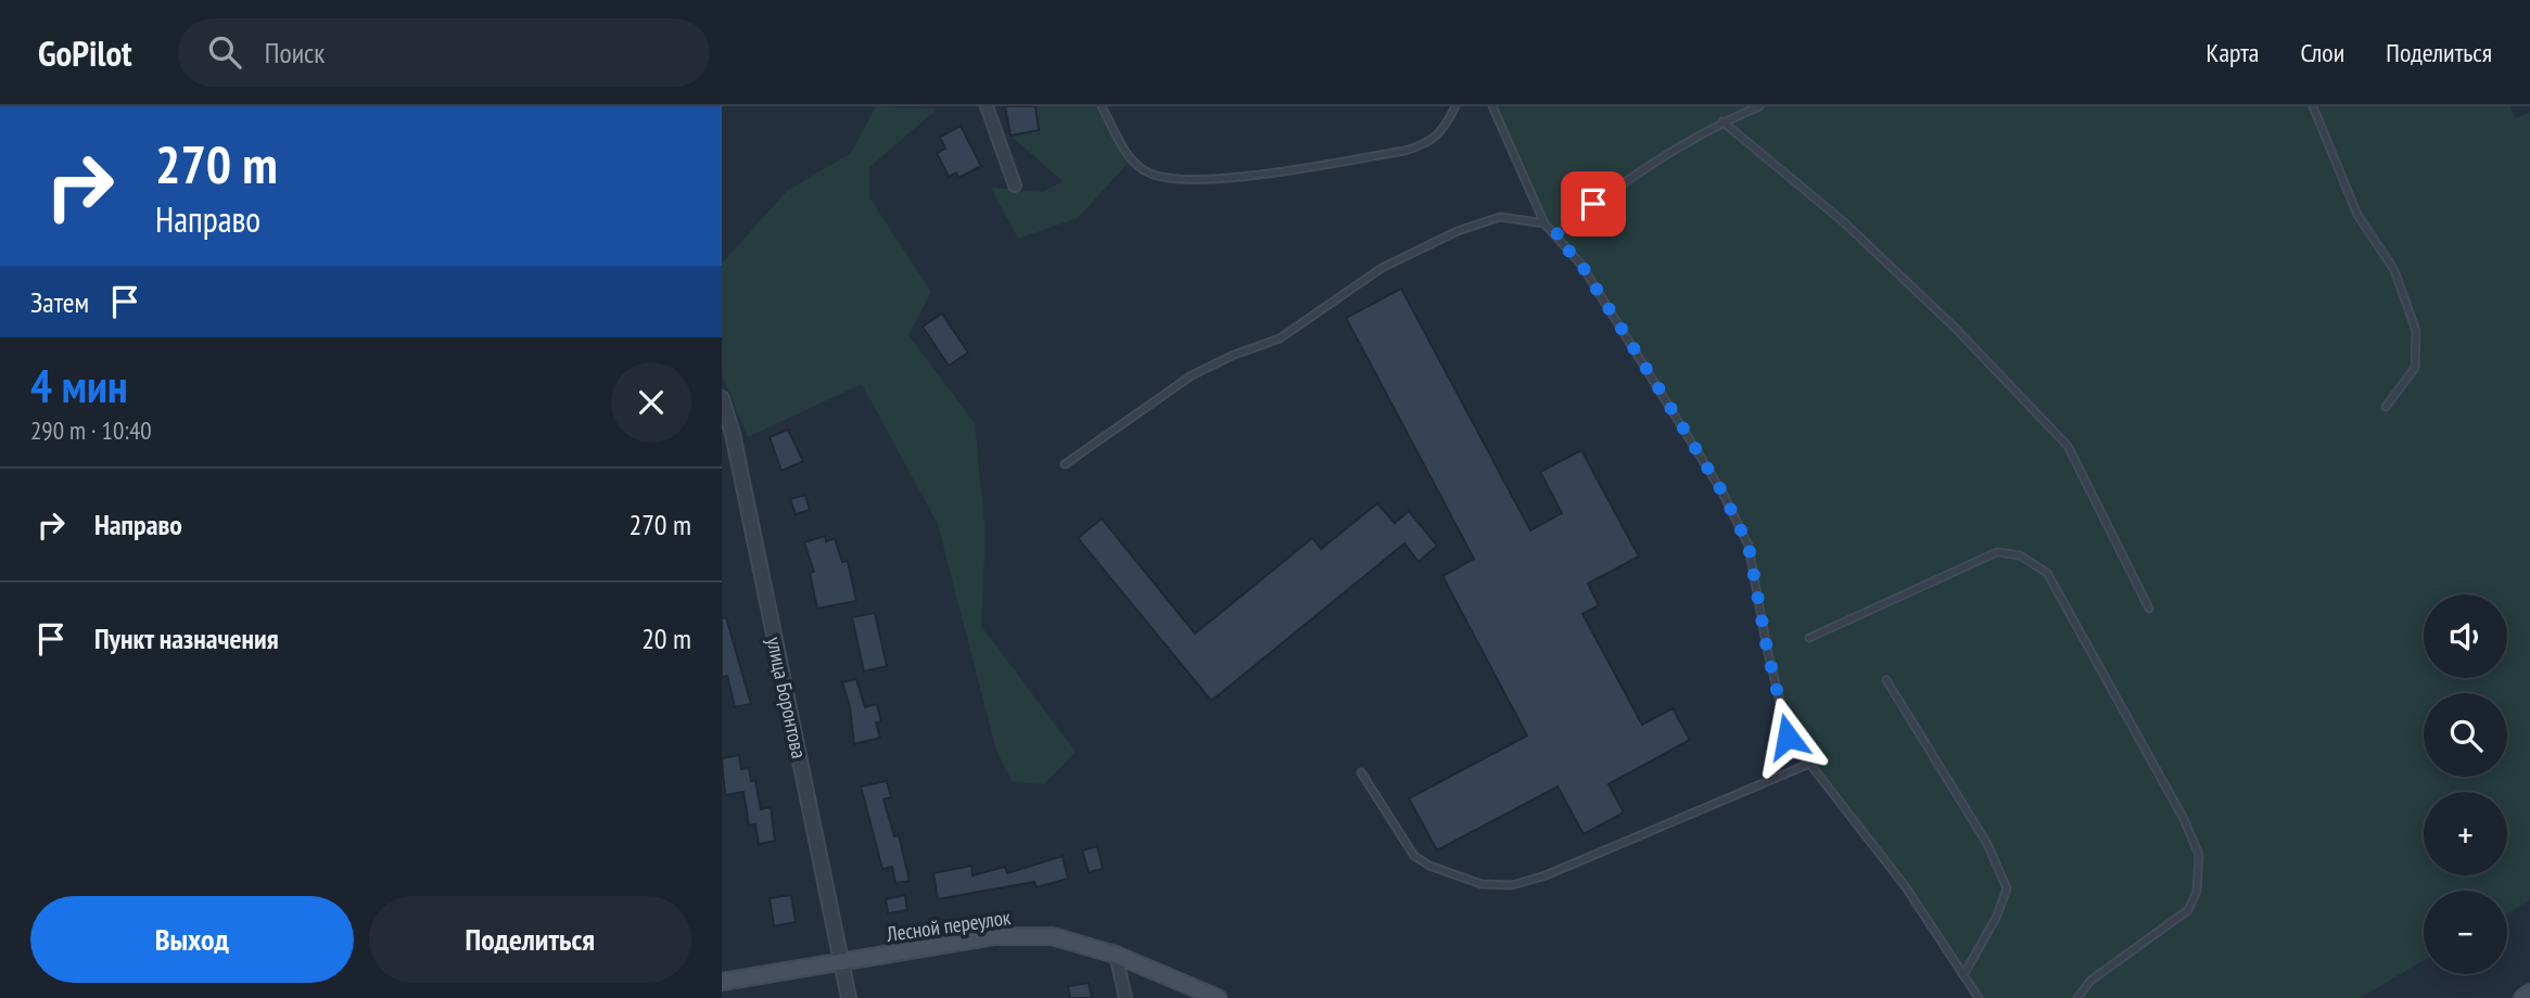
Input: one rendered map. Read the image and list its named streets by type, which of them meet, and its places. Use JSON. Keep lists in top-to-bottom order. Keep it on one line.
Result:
{"streets":{"main road":["Лесной переулок"],"street":["улица Боронтова"]},"crossings":[["улица Боронтова","Лесной переулок"]],"page":{"header":"GoPilot","search":"Поиск","nav":["Карта","Слои","Поделиться"],"turn":["270 m","Направо"],"then":"Затем","heading":["4 мин","290 m · 10:40"],"list":[{"name":"Направо","value":"270 m"},{"name":"Пункт назначения","value":"20 m"}],"map_buttons":["+","−"],"buttons":["Выход","Поделиться"]}}
